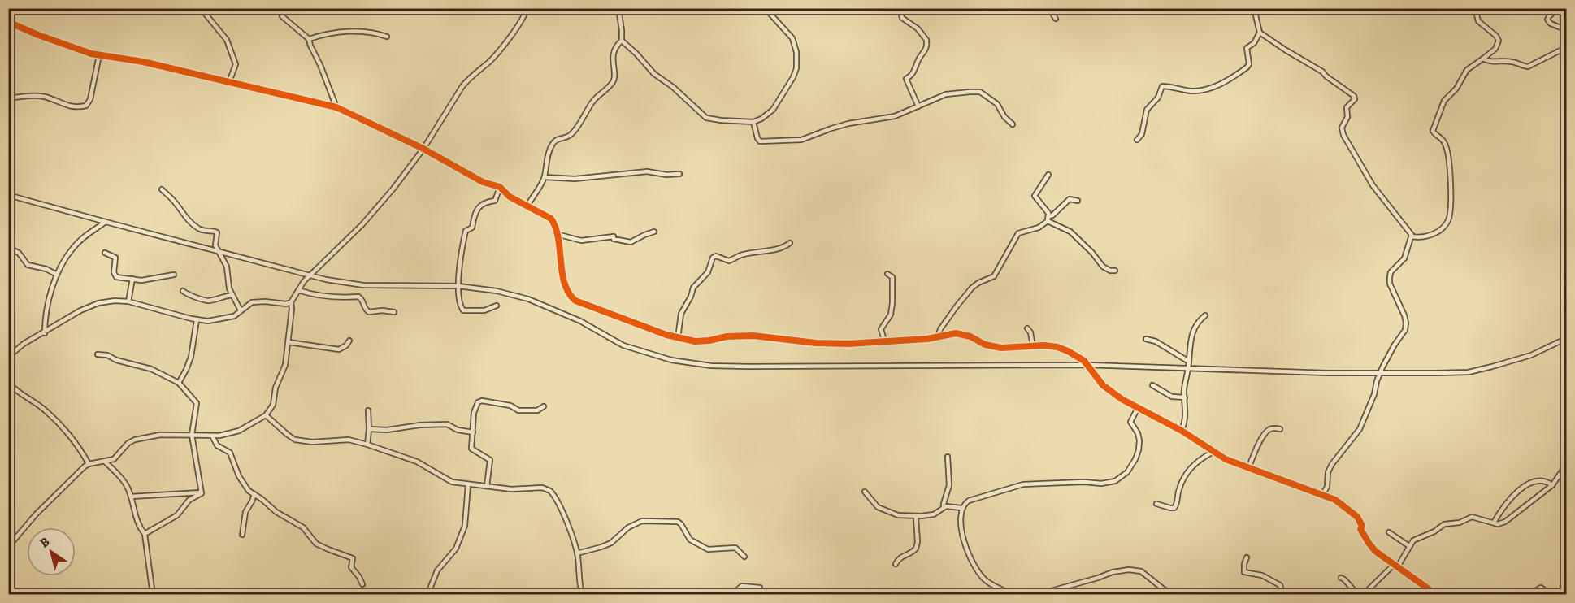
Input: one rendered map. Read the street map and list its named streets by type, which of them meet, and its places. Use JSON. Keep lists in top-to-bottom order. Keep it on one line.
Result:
{"north":"top left"}
